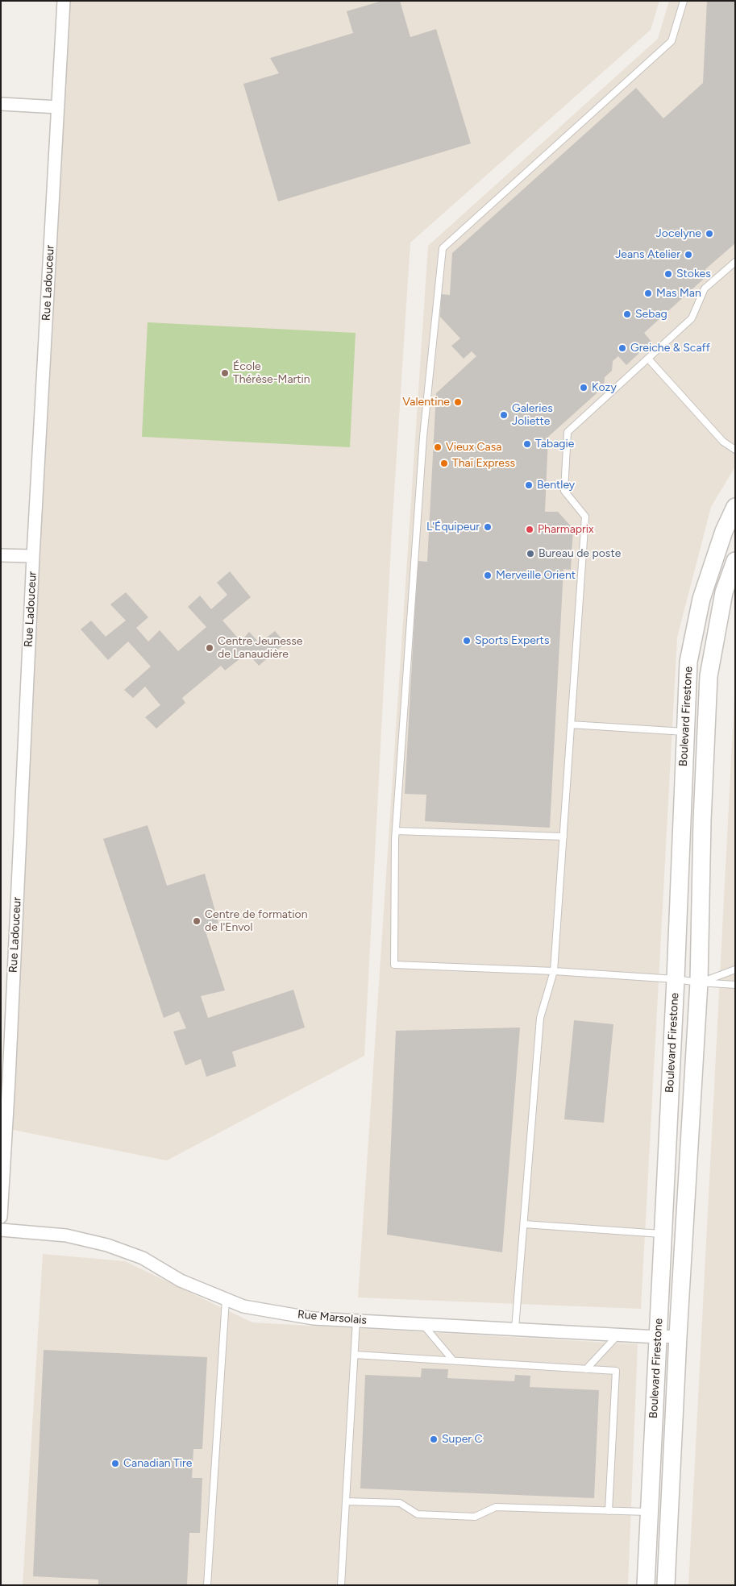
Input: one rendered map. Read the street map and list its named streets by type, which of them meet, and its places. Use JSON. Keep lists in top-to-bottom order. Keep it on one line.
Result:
{"streets":{"main road":["Boulevard Firestone"],"street":["Rue Ladouceur","Rue Marsolais"]},"crossings":[["Boulevard Firestone","Rue Marsolais"]],"places":["Jocelyne","Jeans Atelier","Stokes","Mas Man","Sebag","Greiche & Scaff","École Thérèse-Martin","Kozy","Valentine","Galeries Joliette","Tabagie","Vieux Casa","Thaï Express","Bentley","L'Équipeur","Pharmaprix","Bureau de poste","Merveille Orient","Sports Experts","Centre Jeunesse de Lanaudière","Centre de formation de l'Envol","Super C","Canadian Tire"]}
